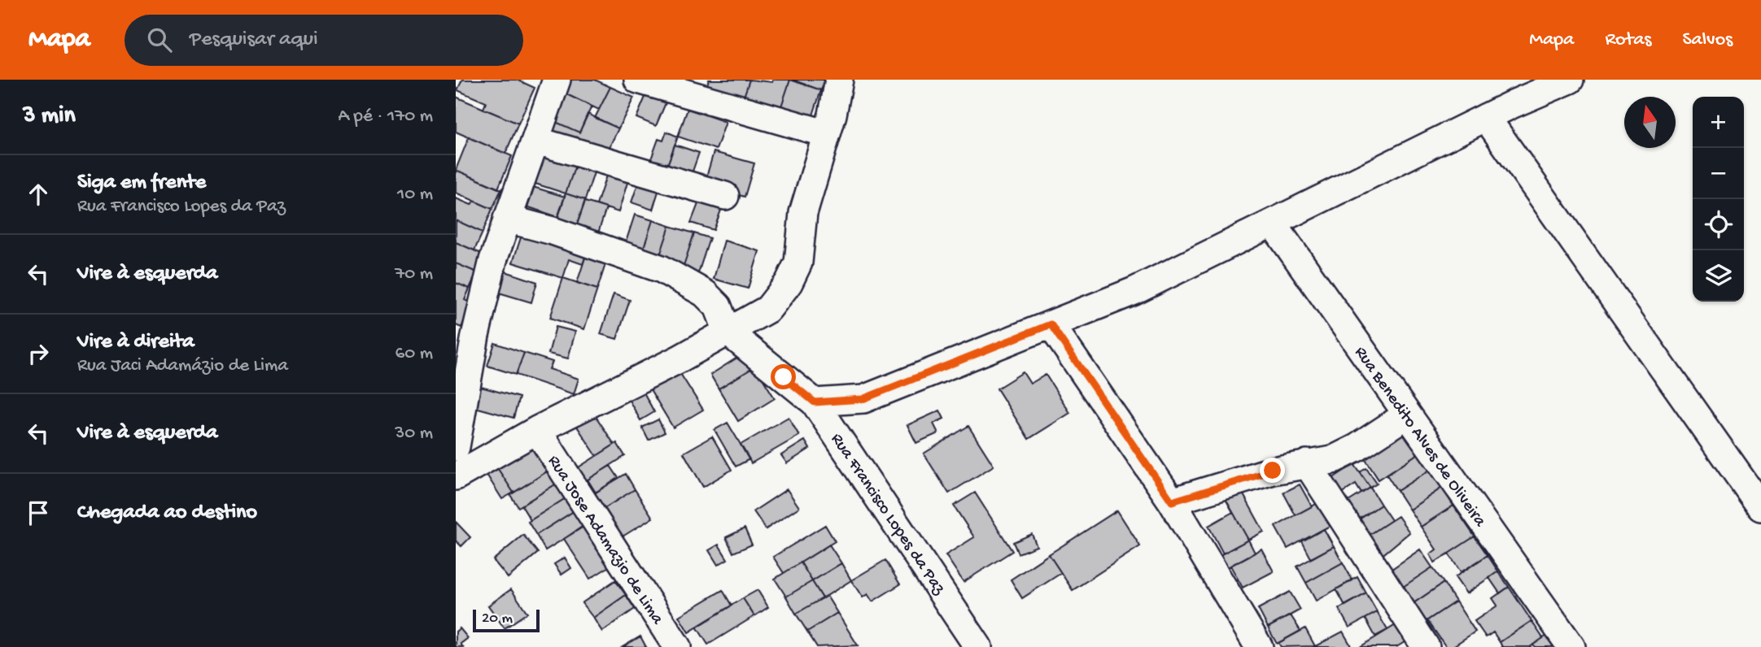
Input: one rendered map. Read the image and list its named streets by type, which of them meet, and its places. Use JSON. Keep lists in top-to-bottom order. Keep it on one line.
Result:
{"streets":{"street":["Rua Benedito Alves de Oliveira","Rua Francisco Lopes da Paz","Rua Jose Adamazio de Lima"]},"scale_bar":"20 m","north":"top","page":{"header":"Mapa","search":"Pesquisar aqui","nav":["Mapa","Rotas","Salvos"],"heading":["3 min","A pé · 170 m"],"map_buttons":["+","−"],"list":[["Siga em frente","Rua Francisco Lopes da Paz","10 m"],["Vire à esquerda","70 m"],["Vire à direita","Rua Jaci Adamázio de Lima","60 m"],["Vire à esquerda","30 m"],"Chegada ao destino"],"scale":"20 m"}}
